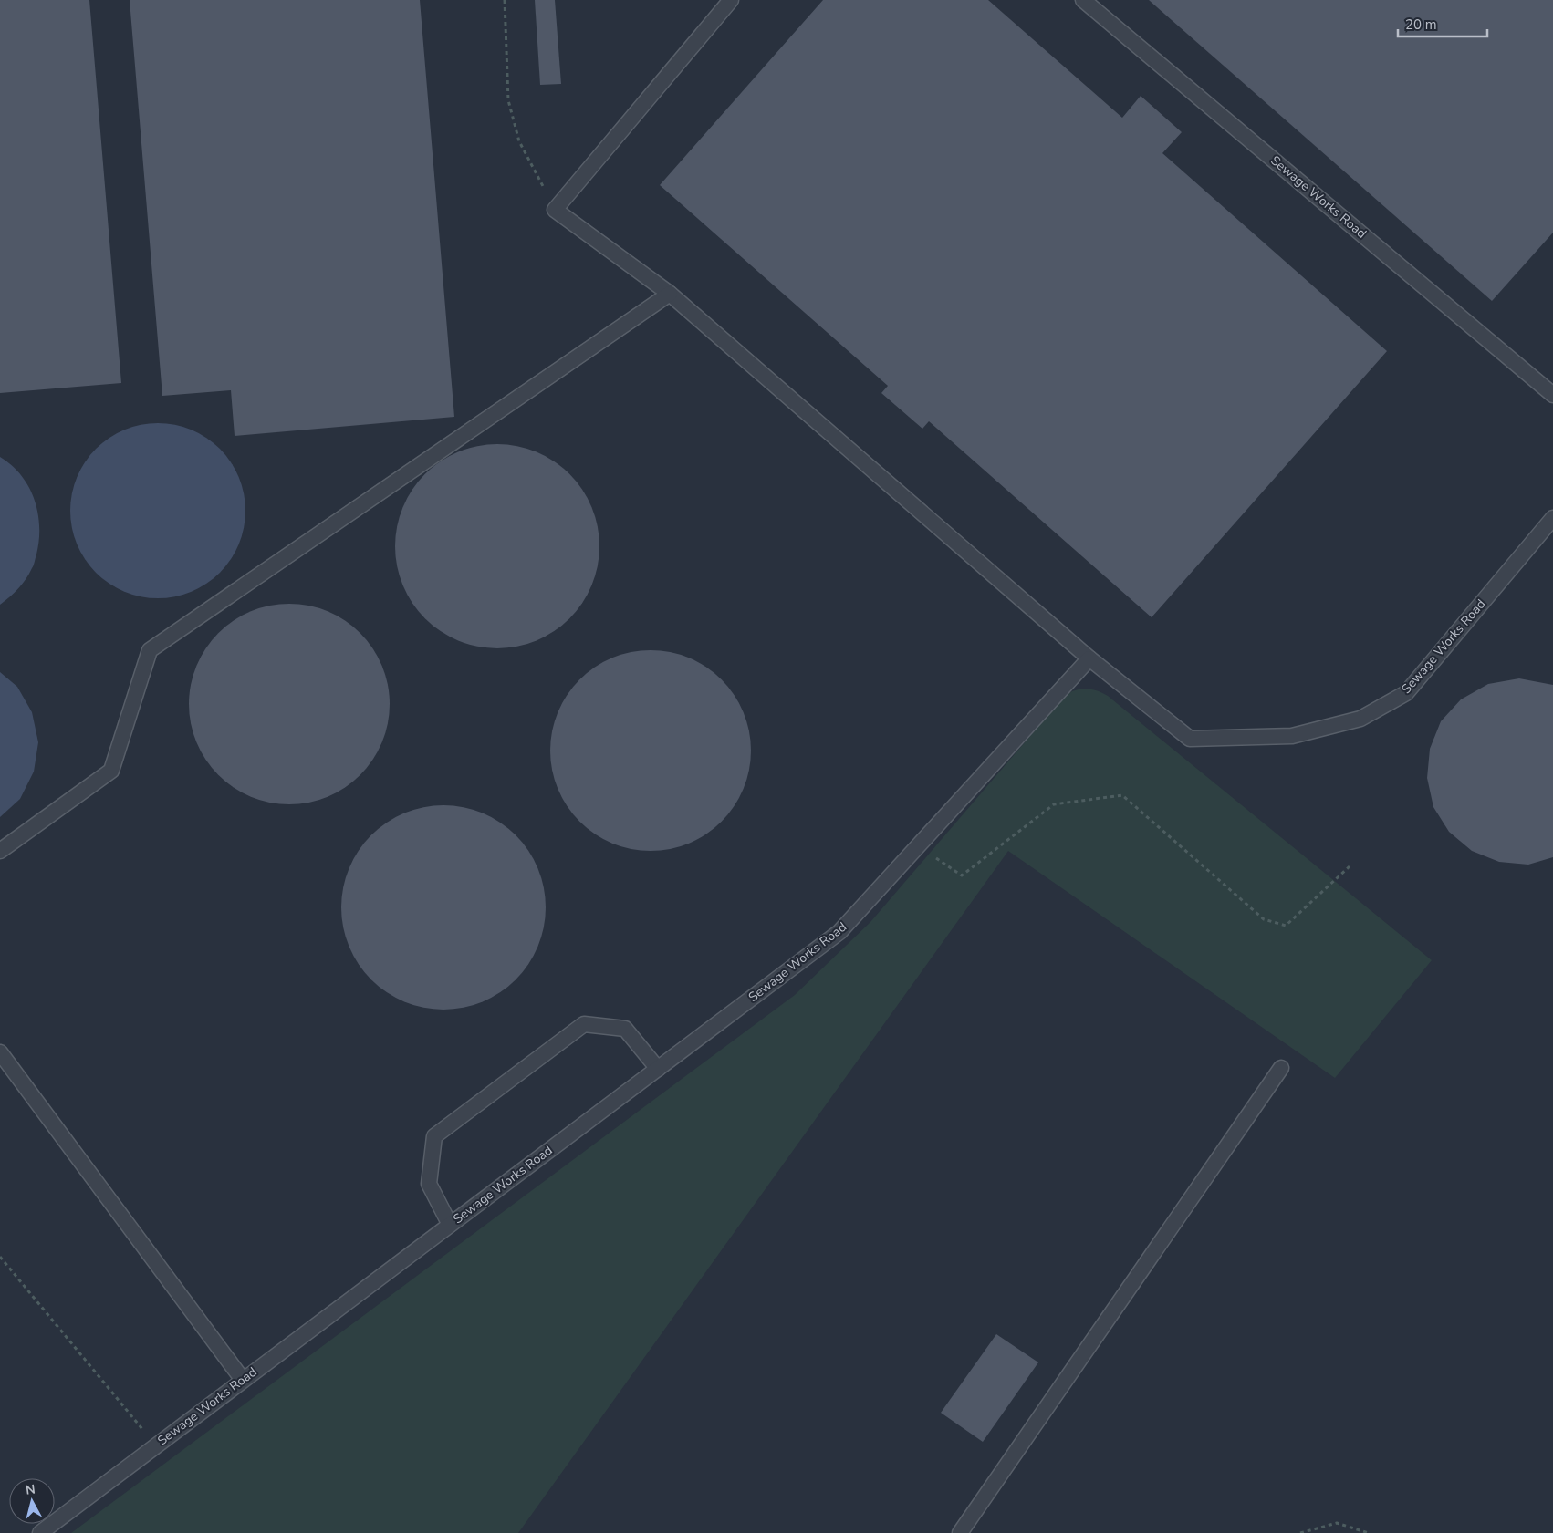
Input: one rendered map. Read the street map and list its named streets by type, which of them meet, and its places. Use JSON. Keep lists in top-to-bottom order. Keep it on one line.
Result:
{"streets":{"lane":["Sewage Works Road"]},"scale_bar":"20 m","north":"top"}
